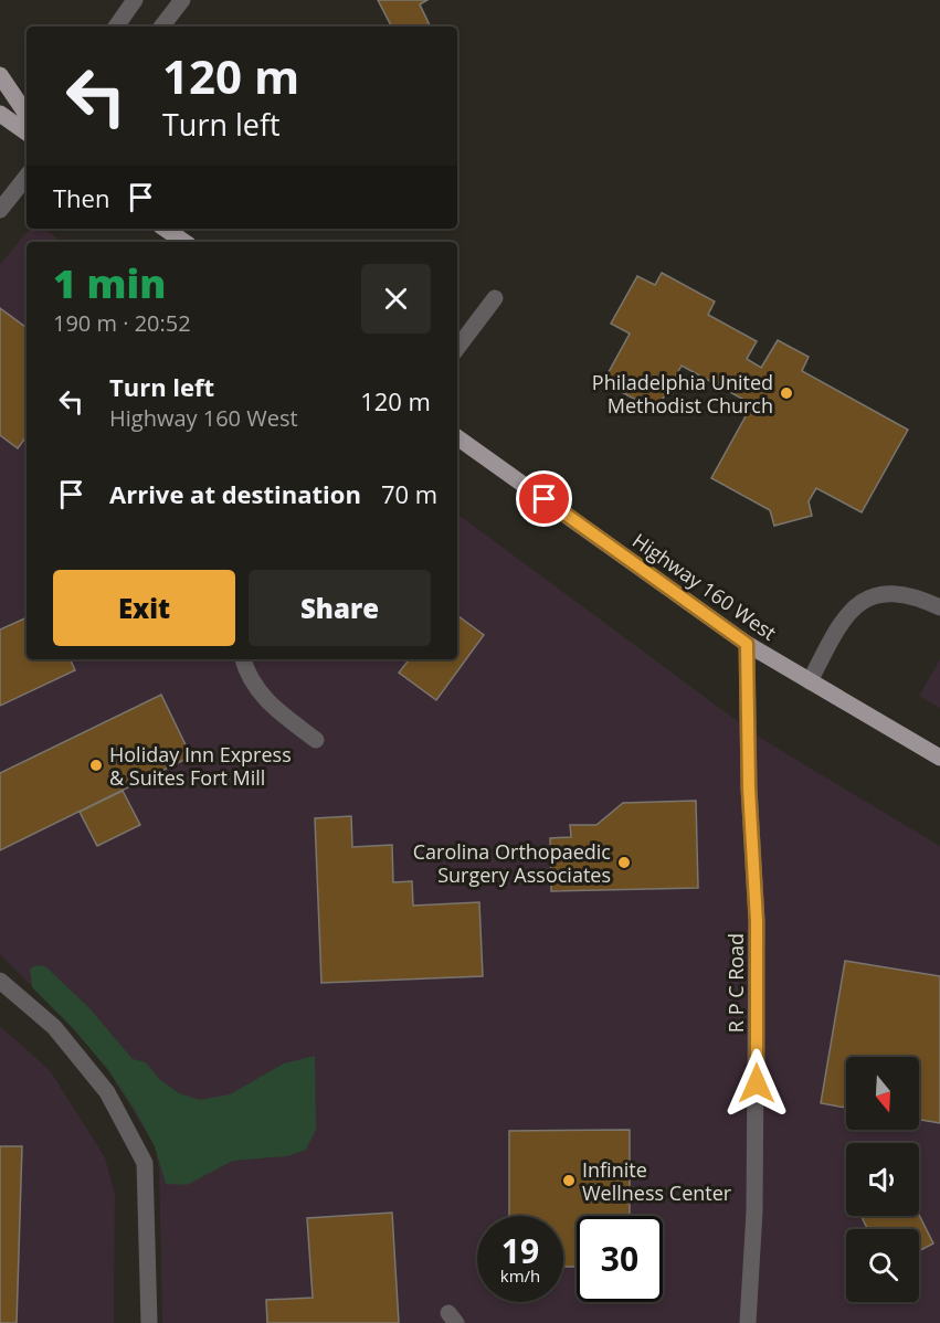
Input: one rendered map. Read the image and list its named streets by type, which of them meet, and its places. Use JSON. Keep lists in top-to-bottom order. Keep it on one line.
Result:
{"streets":{"main road":["Highway 160 West"],"street":["R P C Road"]},"crossings":[["Highway 160 West","R P C Road"]],"places":["Philadelphia United Methodist Church","Holiday Inn Express & Suites Fort Mill","Carolina Orthopaedic Surgery Associates","Infinite Wellness Center"],"north":"bottom","page":{"turn":["120 m","Turn left"],"then":"Then","heading":["1 min","190 m · 20:52"],"list":[{"name":"Turn left","note":"Highway 160 West","value":"120 m"},{"name":"Arrive at destination","value":"70 m"}],"buttons":["Exit","Share"],"speed":"19 km/h","limit":"30"}}
